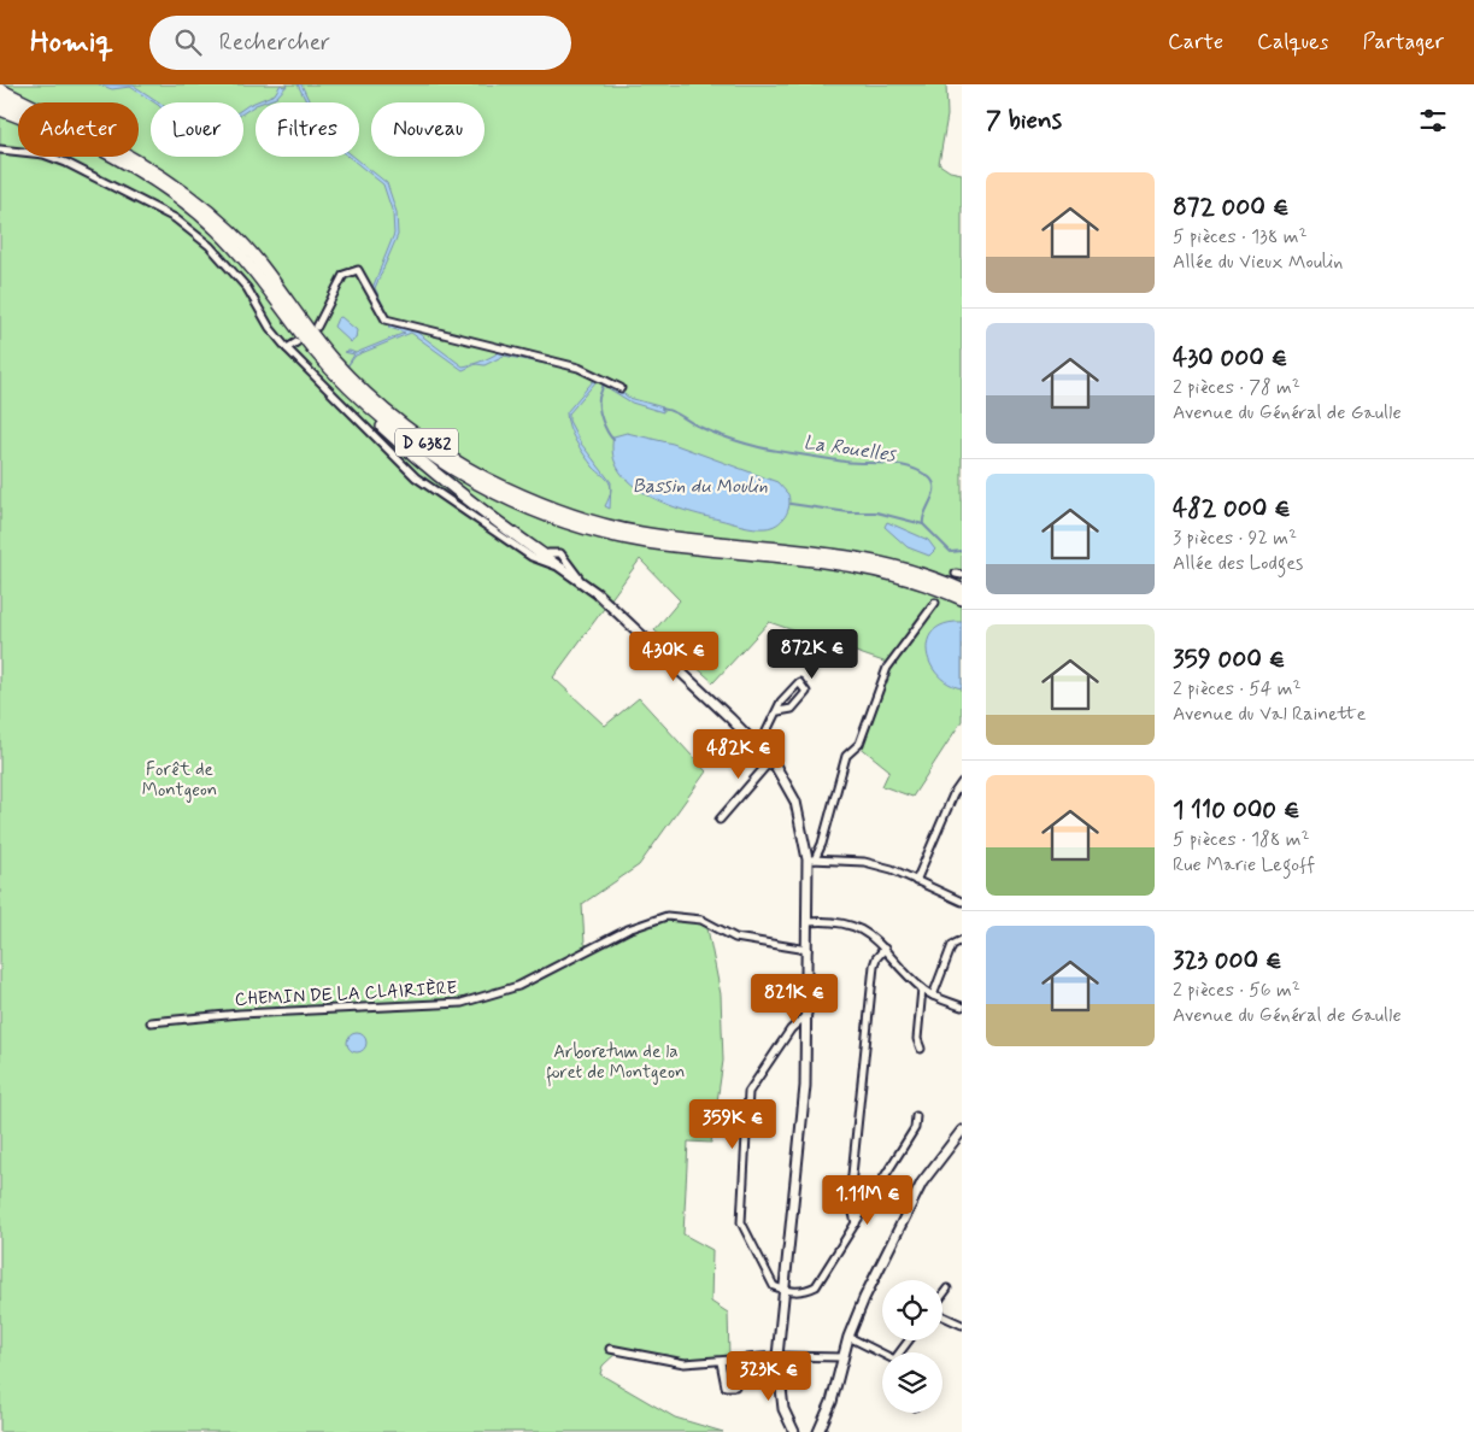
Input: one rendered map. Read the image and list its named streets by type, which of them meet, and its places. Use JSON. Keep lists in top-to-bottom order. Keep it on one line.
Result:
{"streets":{"highway":["D 6382"],"street":["CHEMIN DE LA CLAIRIÈRE"]},"water":["La Rouelles","Bassin du Moulin"],"parks":["Forêt de Montgeon","Arboretum de la foret de Montgeon"],"page":{"header":"Homiq","search":"Rechercher","nav":["Carte","Calques","Partager"],"heading":"7 biens","chip":["Acheter","Louer","Filtres","Nouveau"],"list":[{"name":"872 000 €","note":"5 pièces · 138 m² · Allée du Vieux Moulin"},{"name":"430 000 €","note":"2 pièces · 78 m² · Avenue du Général de Gaulle"},{"name":"482 000 €","note":"3 pièces · 92 m² · Allée des Lodges"},{"name":"359 000 €","note":"2 pièces · 54 m² · Avenue du Val Rainette"},{"name":"1 110 000 €","note":"5 pièces · 188 m² · Rue Marie Legoff"},{"name":"323 000 €","note":"2 pièces · 56 m² · Avenue du Général de Gaulle"}],"price":["872K €","430K €","482K €","821K €","359K €","1.11M €","323K €"]}}
